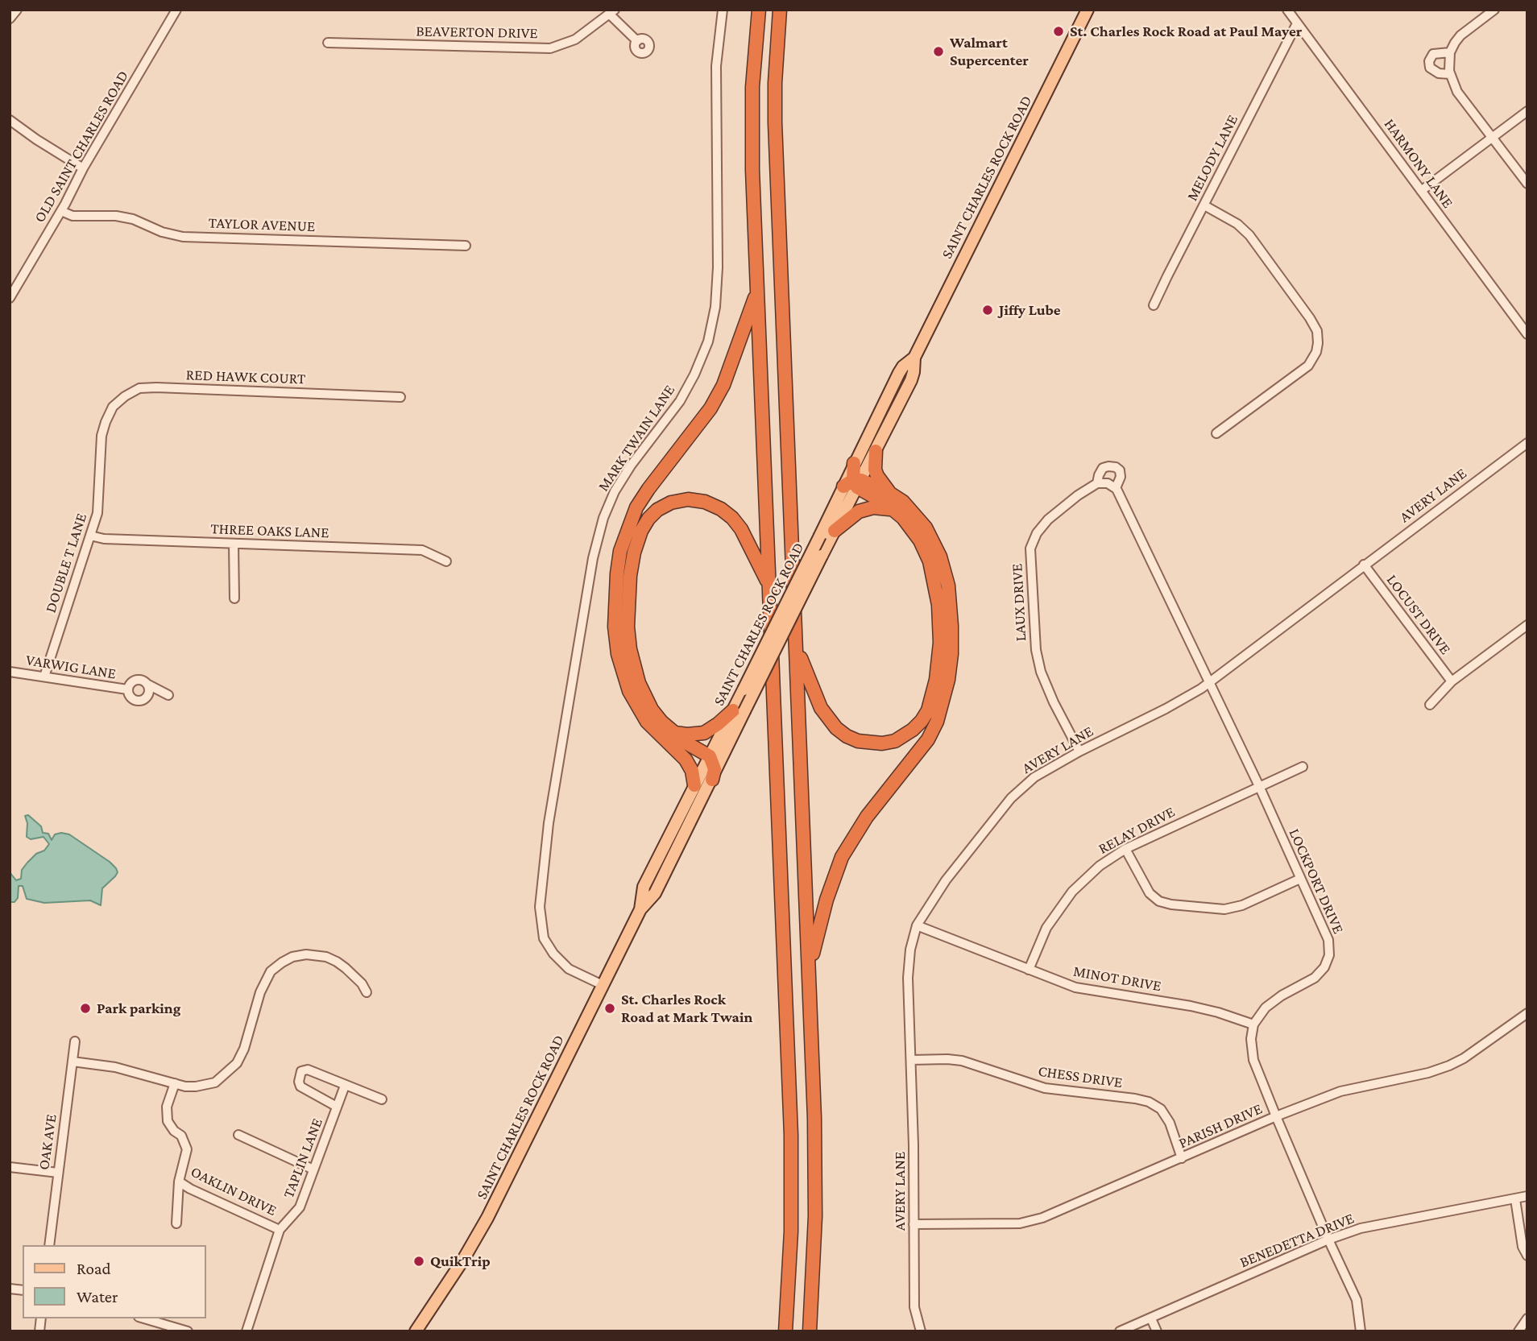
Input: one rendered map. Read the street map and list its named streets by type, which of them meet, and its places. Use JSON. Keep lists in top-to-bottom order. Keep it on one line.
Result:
{"streets":{"main road":["SAINT CHARLES ROCK ROAD"],"street":["BEAVERTON DRIVE","OLD SAINT CHARLES ROAD","MELODY LANE","HARMONY LANE","TAYLOR AVENUE","RED HAWK COURT","MARK TWAIN LANE","AVERY LANE","THREE OAKS LANE","DOUBLE T LANE","LAUX DRIVE","LOCUST DRIVE","VARWIG LANE","RELAY DRIVE","LOCKPORT DRIVE","MINOT DRIVE","CHESS DRIVE","PARISH DRIVE","OAK AVE","TAPLIN LANE","OAKLIN DRIVE","BENEDETTA DRIVE"]},"crossings":[["OLD SAINT CHARLES ROAD","TAYLOR AVENUE"],["MELODY LANE","HARMONY LANE"],["SAINT CHARLES ROCK ROAD","MARK TWAIN LANE"],["RED HAWK COURT","DOUBLE T LANE"],["AVERY LANE","LAUX DRIVE"],["AVERY LANE","LOCUST DRIVE"],["AVERY LANE","LOCKPORT DRIVE"],["AVERY LANE","MINOT DRIVE"],["AVERY LANE","CHESS DRIVE"],["AVERY LANE","PARISH DRIVE"],["THREE OAKS LANE","DOUBLE T LANE"],["DOUBLE T LANE","VARWIG LANE"],["LAUX DRIVE","LOCKPORT DRIVE"],["RELAY DRIVE","LOCKPORT DRIVE"],["RELAY DRIVE","MINOT DRIVE"],["LOCKPORT DRIVE","MINOT DRIVE"],["CHESS DRIVE","PARISH DRIVE"],["TAPLIN LANE","OAKLIN DRIVE"]],"places":["St. Charles Rock Road at Paul Mayer","Walmart Supercenter","Jiffy Lube","Park parking","St. Charles Rock Road at Mark Twain","QuikTrip"],"legend":["Road","Water"]}
